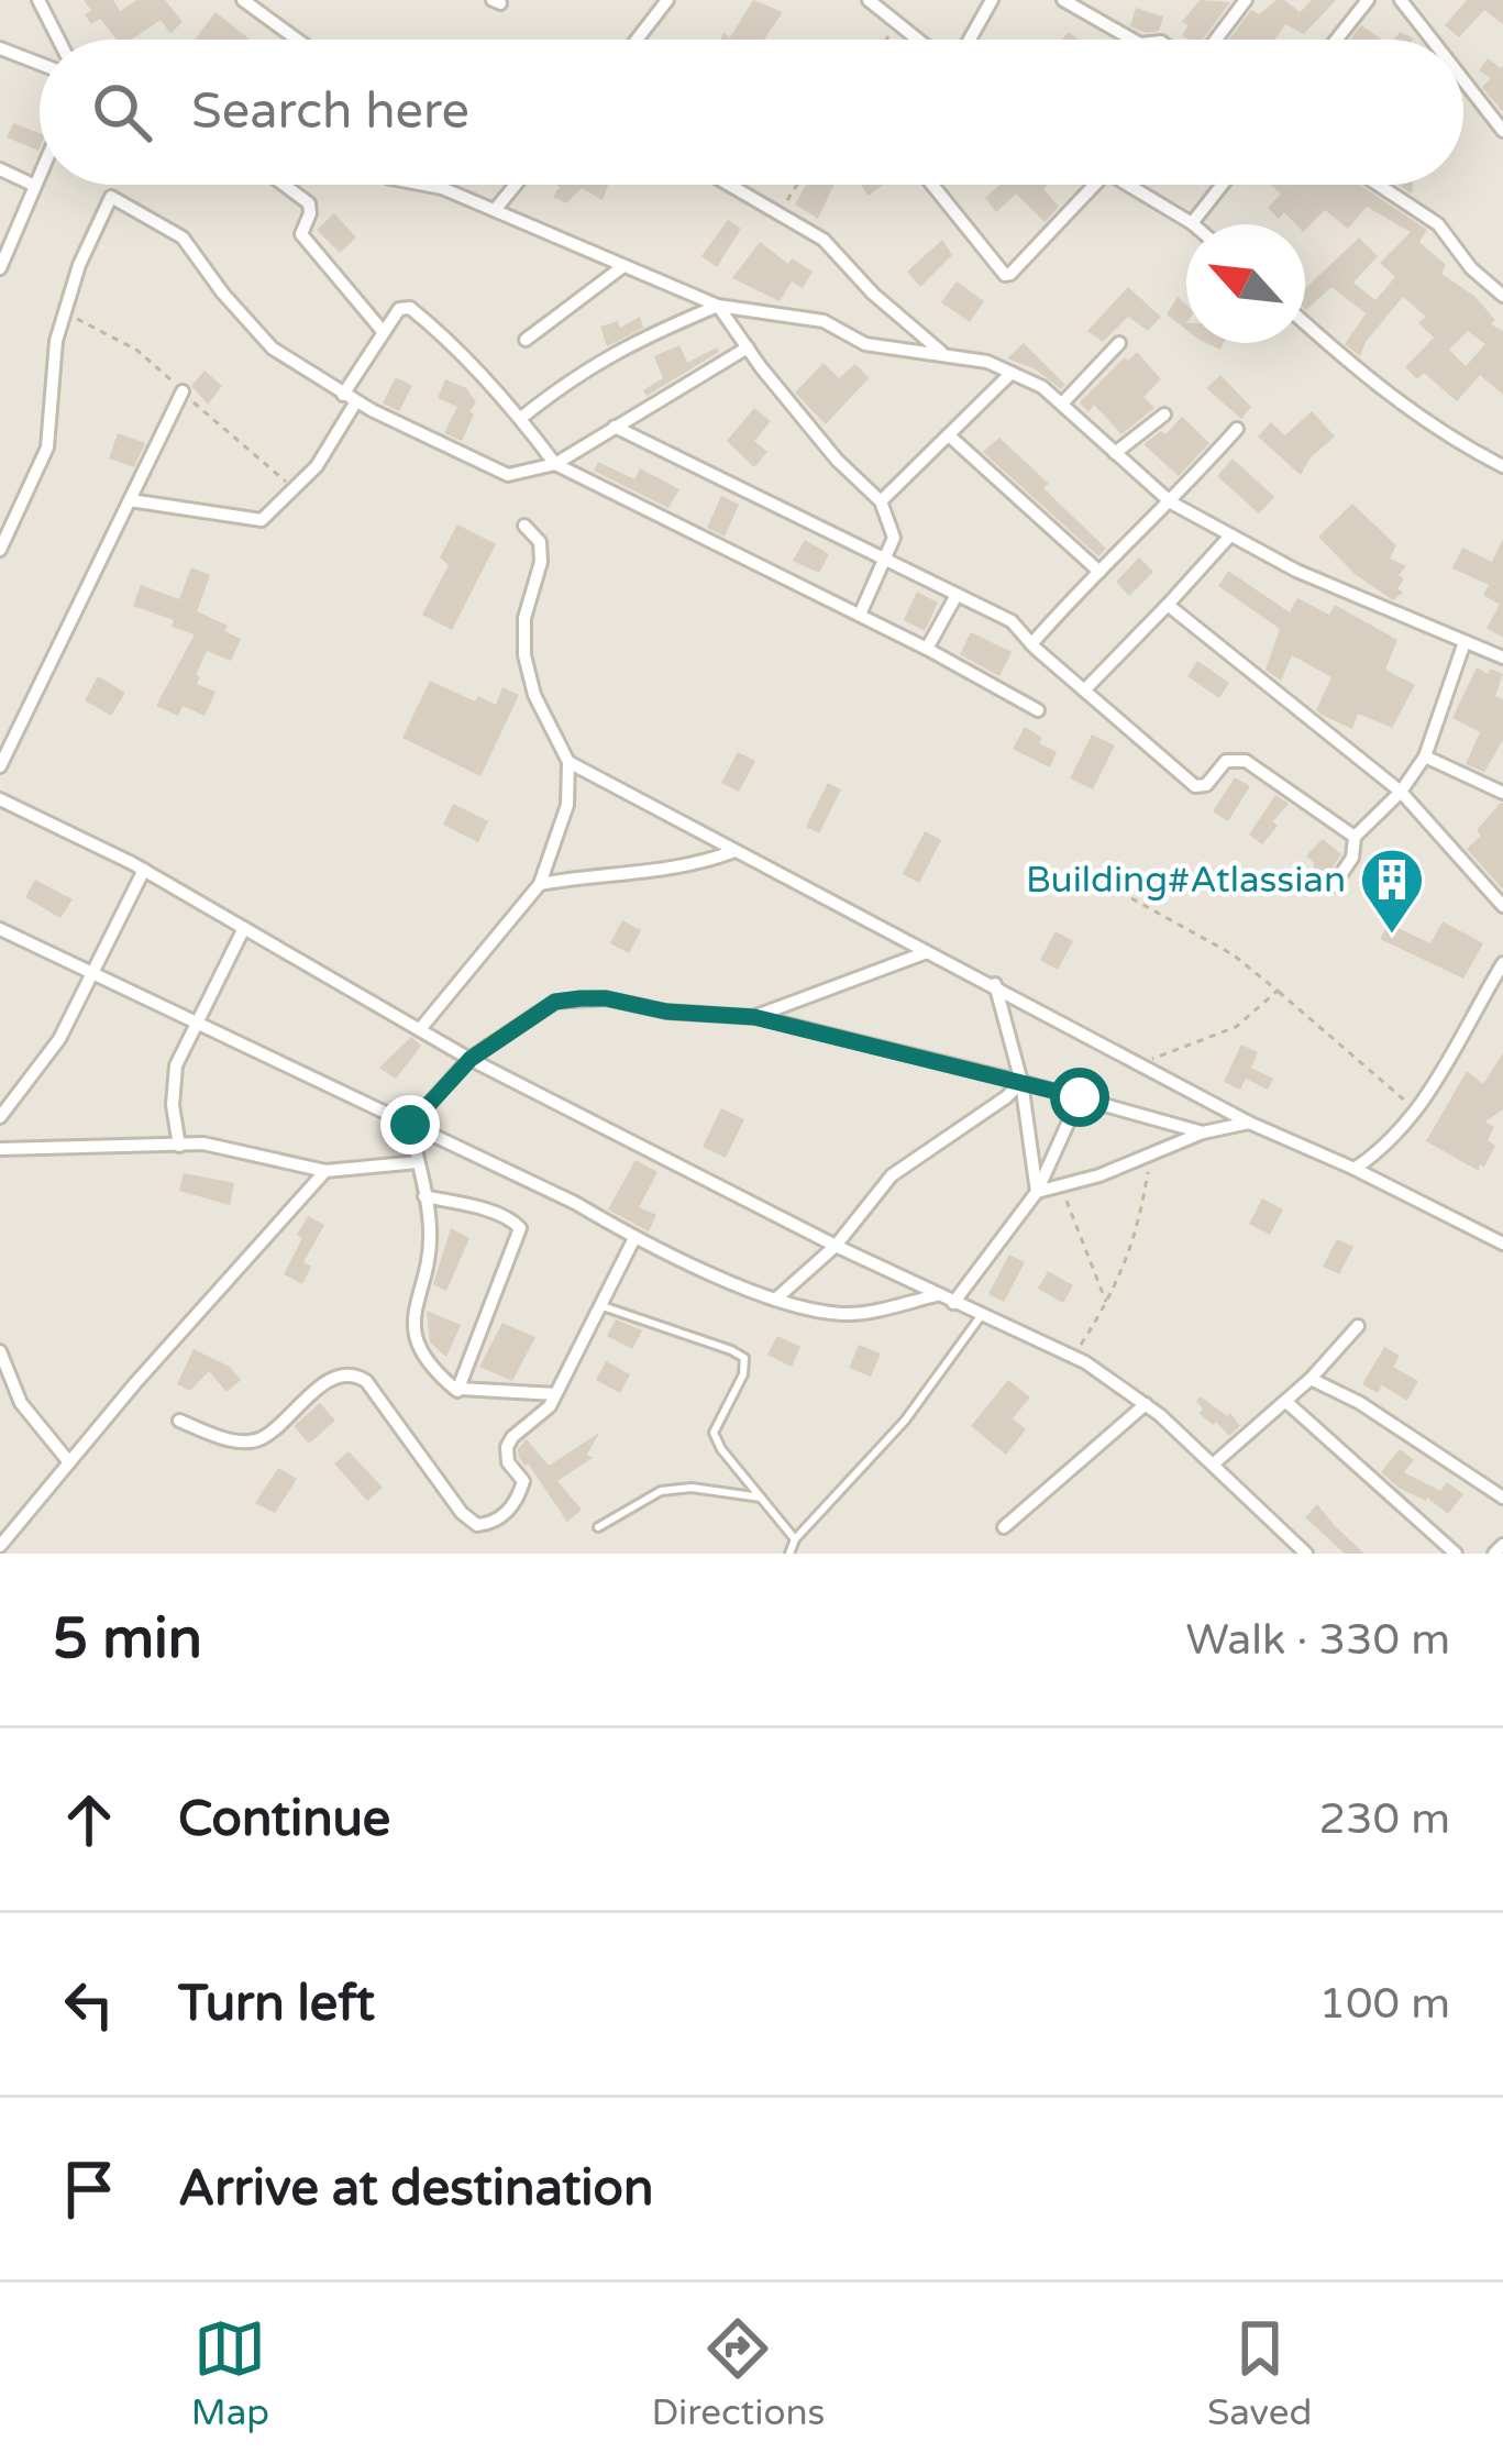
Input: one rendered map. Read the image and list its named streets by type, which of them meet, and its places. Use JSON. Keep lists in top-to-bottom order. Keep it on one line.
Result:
{"places":{"building":["Building#Atlassian"]},"north":"top left","page":{"search":"Search here","heading":["5 min","Walk · 330 m"],"list":[["Continue","230 m"],["Turn left","100 m"],"Arrive at destination"],"nav":["Map","Directions","Saved"]}}
